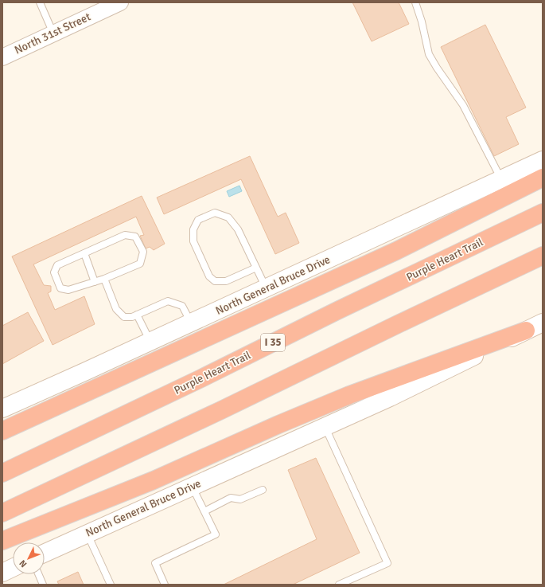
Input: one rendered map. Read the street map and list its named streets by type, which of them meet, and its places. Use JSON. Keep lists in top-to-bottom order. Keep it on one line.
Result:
{"streets":{"highway":["Purple Heart Trail","I 35"],"main road":["North General Bruce Drive"],"street":["North 31st Street"]},"north":"bottom left"}
